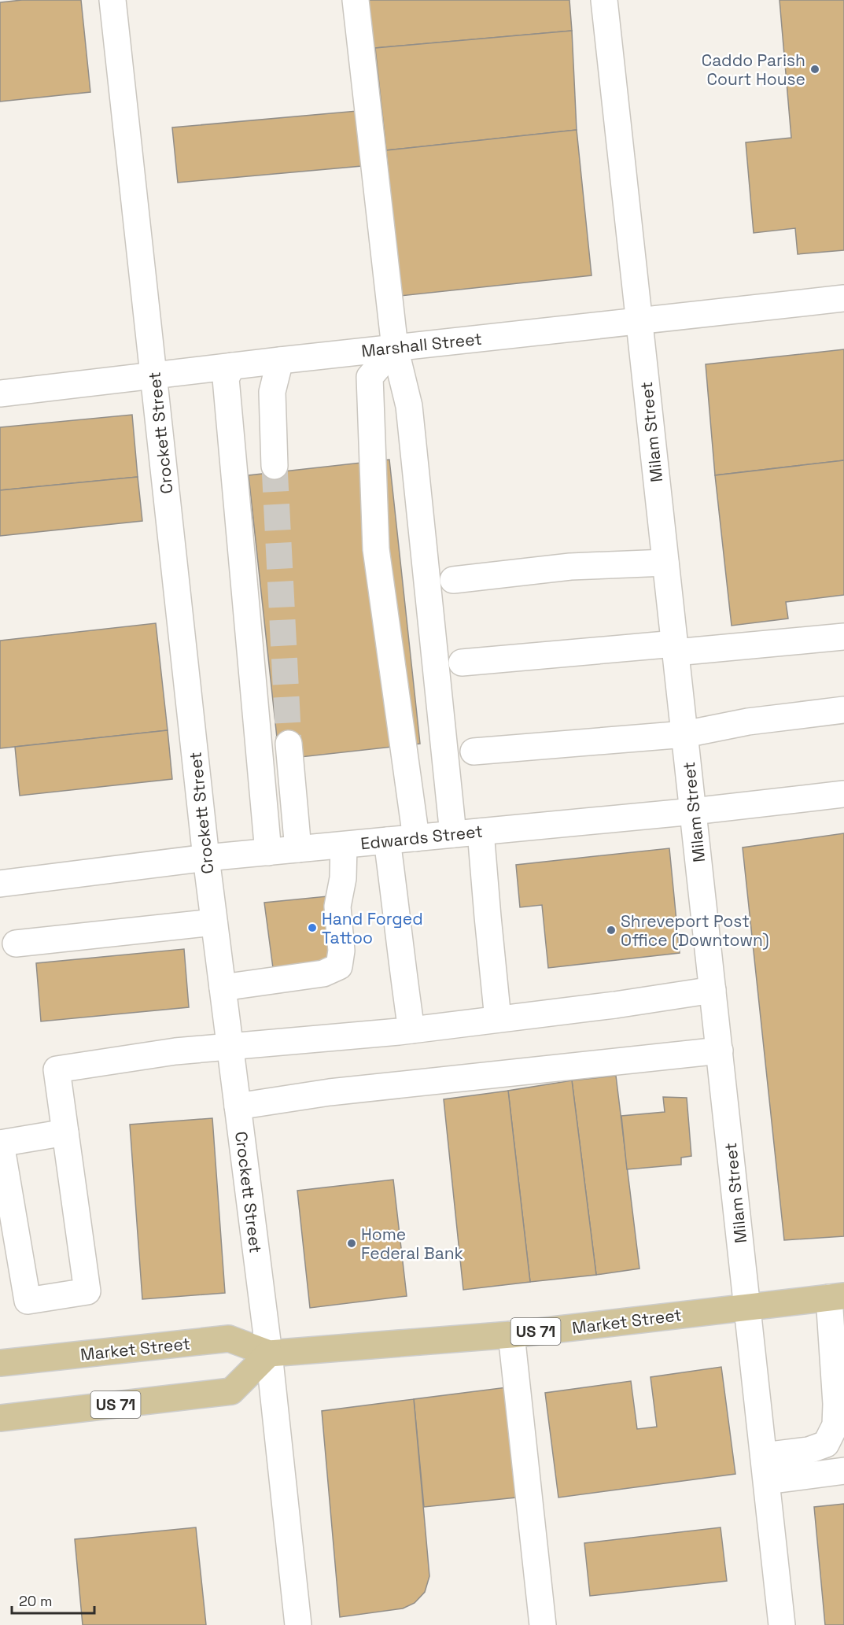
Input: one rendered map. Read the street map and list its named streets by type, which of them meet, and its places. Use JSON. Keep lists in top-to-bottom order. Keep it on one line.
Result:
{"streets":{"main road":["Market Street","US 71"],"street":["Marshall Street","Milam Street","Crockett Street","Edwards Street"]},"crossings":[["Marshall Street","Milam Street"],["Marshall Street","Crockett Street"],["Milam Street","Edwards Street"],["Milam Street","Market Street"],["Crockett Street","Edwards Street"],["Crockett Street","Market Street"],["Crockett Street","US 71"],["Market Street","US 71"]],"places":["Caddo Parish Court House","Hand Forged Tattoo","Shreveport Post Office (Downtown)","Home Federal Bank"],"scale_bar":"20 m"}
